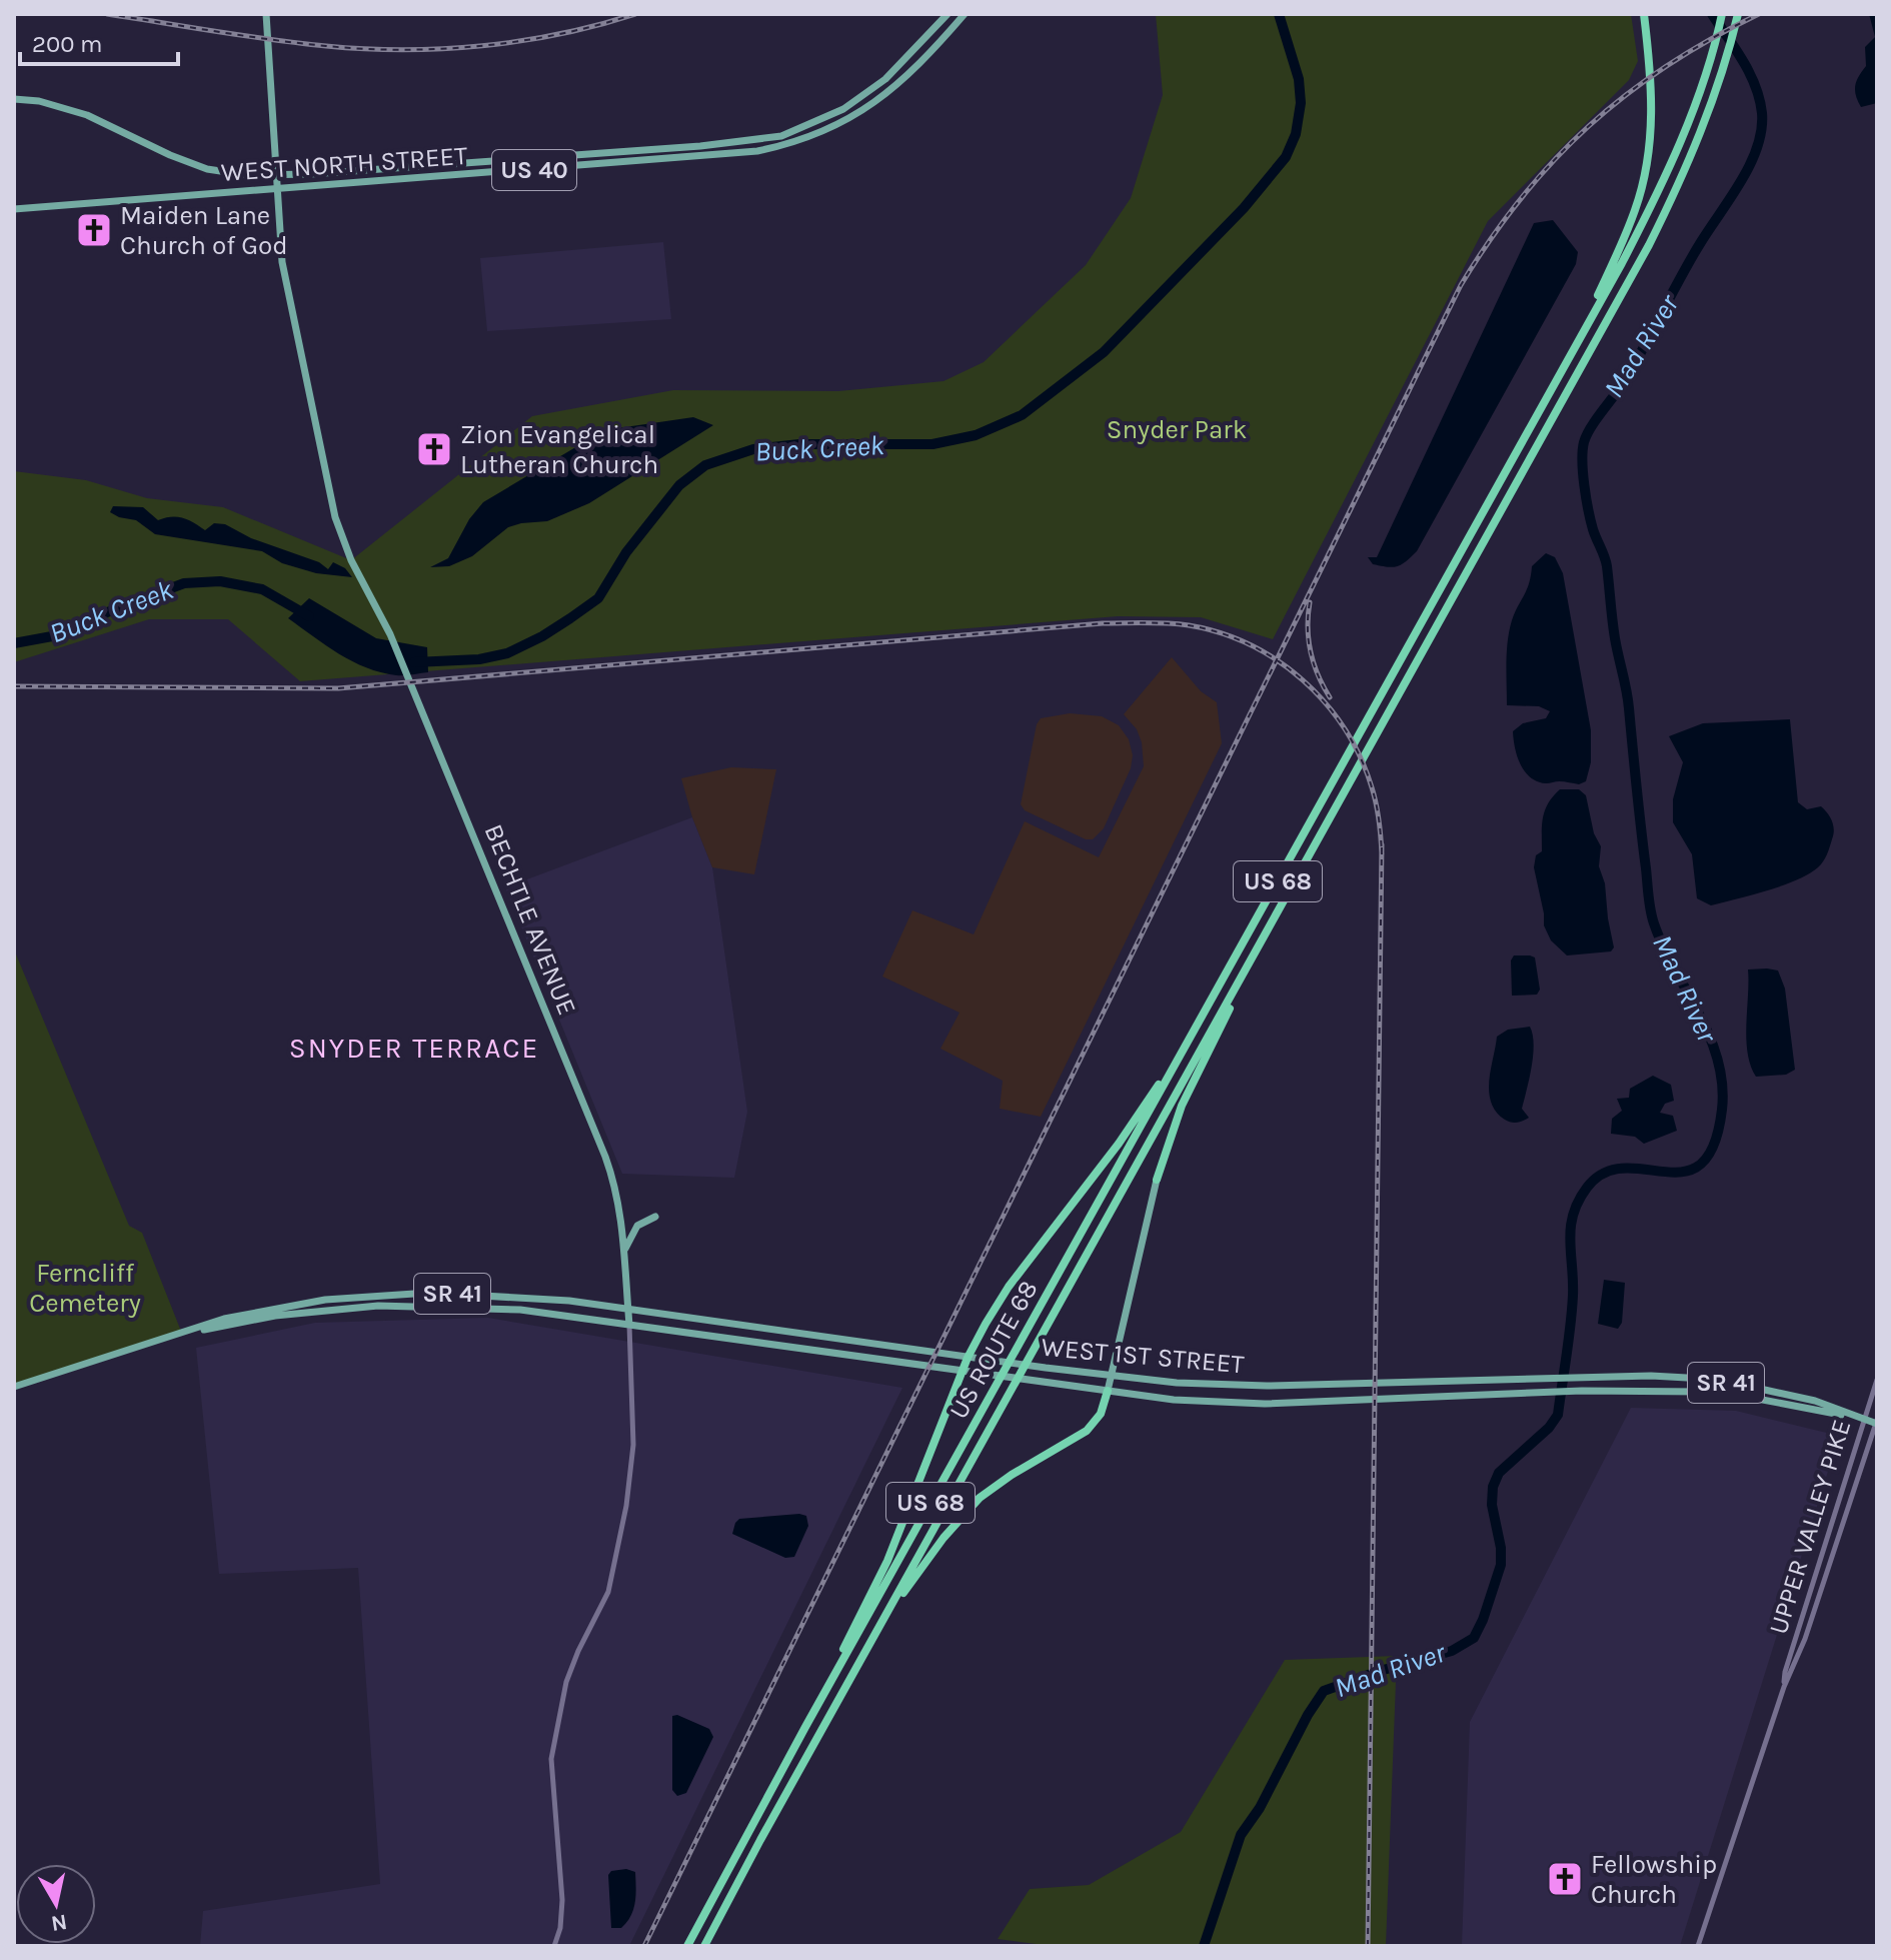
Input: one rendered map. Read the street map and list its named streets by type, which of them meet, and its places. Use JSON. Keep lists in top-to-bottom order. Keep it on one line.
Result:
{"streets":{"highway":["US 68","US ROUTE 68"],"main road":["WEST NORTH STREET","US 40","BECHTLE AVENUE","SR 41","WEST 1ST STREET"],"street":["UPPER VALLEY PIKE"]},"crossings":[["WEST NORTH STREET","US 40"],["WEST NORTH STREET","BECHTLE AVENUE"],["US 40","BECHTLE AVENUE"],["US 68","US ROUTE 68"],["BECHTLE AVENUE","WEST 1ST STREET"],["WEST 1ST STREET","UPPER VALLEY PIKE"]],"districts":["SNYDER TERRACE"],"water":["Mad River","Buck Creek"],"parks":["Snyder Park","Ferncliff Cemetery"],"places":{"church":["Maiden Lane Church of God","Zion Evangelical Lutheran Church","Fellowship Church"]},"scale_bar":"200 m","north":"bottom"}
